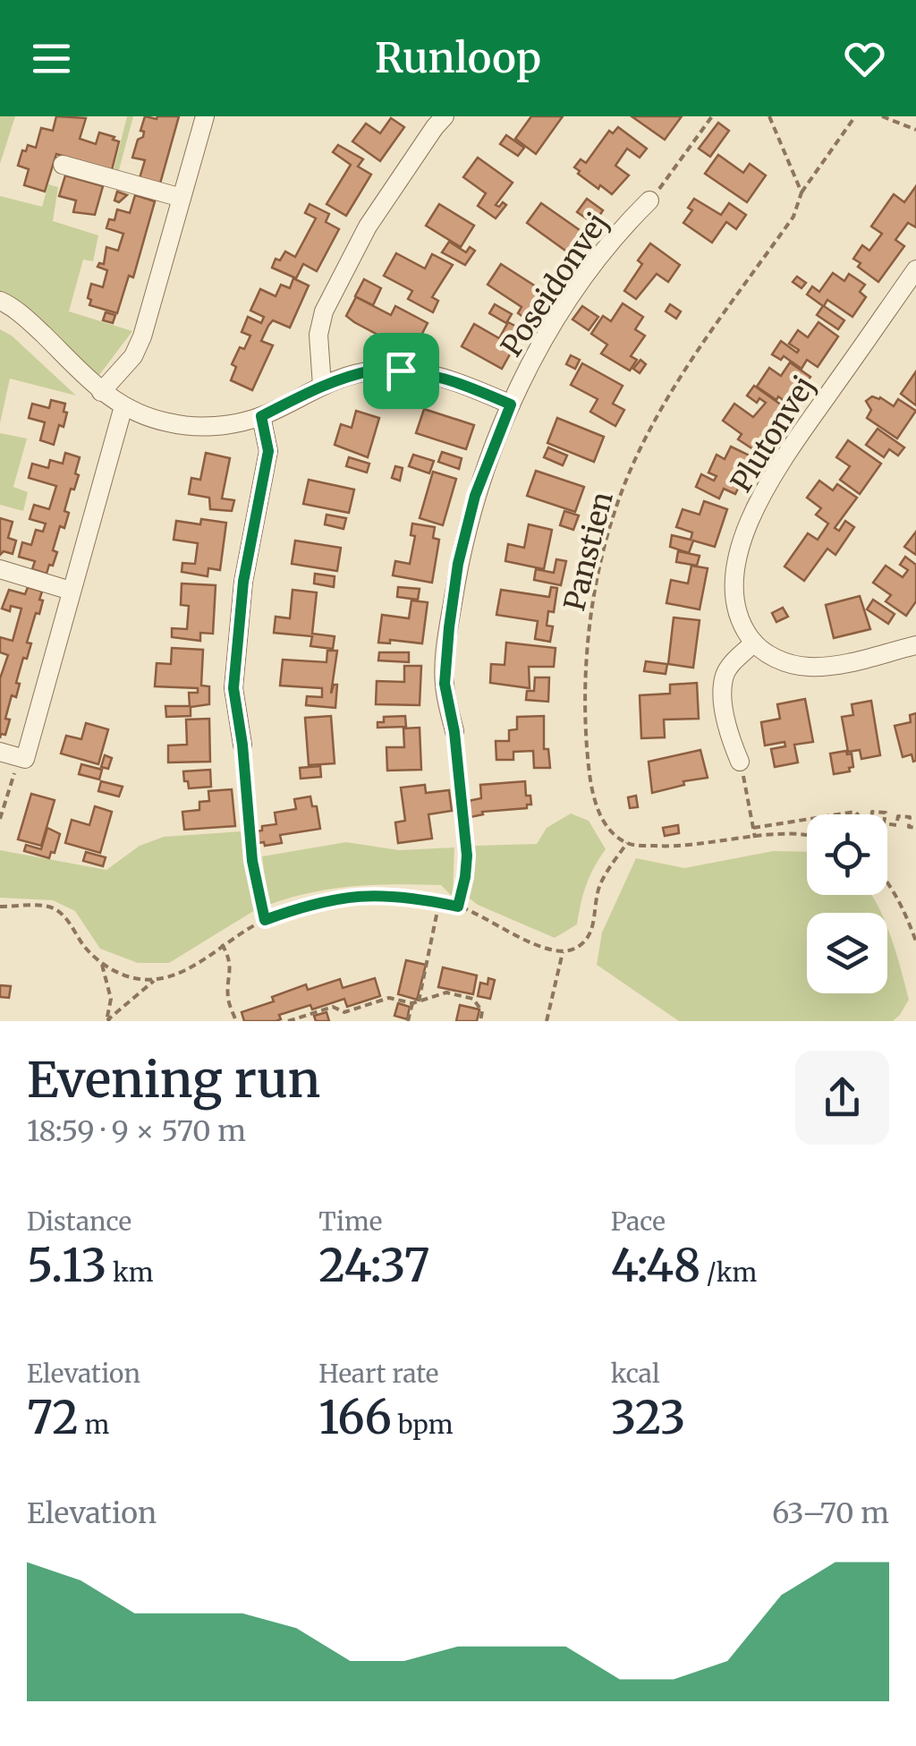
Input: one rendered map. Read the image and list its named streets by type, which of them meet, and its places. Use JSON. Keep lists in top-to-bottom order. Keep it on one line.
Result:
{"streets":{"street":["Poseidonvej","Plutonvej"],"path":["Panstien"]},"page":{"header":"Runloop","heading":["Evening run","18:59 · 9 × 570 m"],"stats":[["Distance","5.13 km"],["Time","24:37"],["Pace","4:48 /km"],["Elevation","72 m"],["Heart rate","166 bpm"],["kcal","323"]],"chart":["Elevation","63–70 m"]}}
